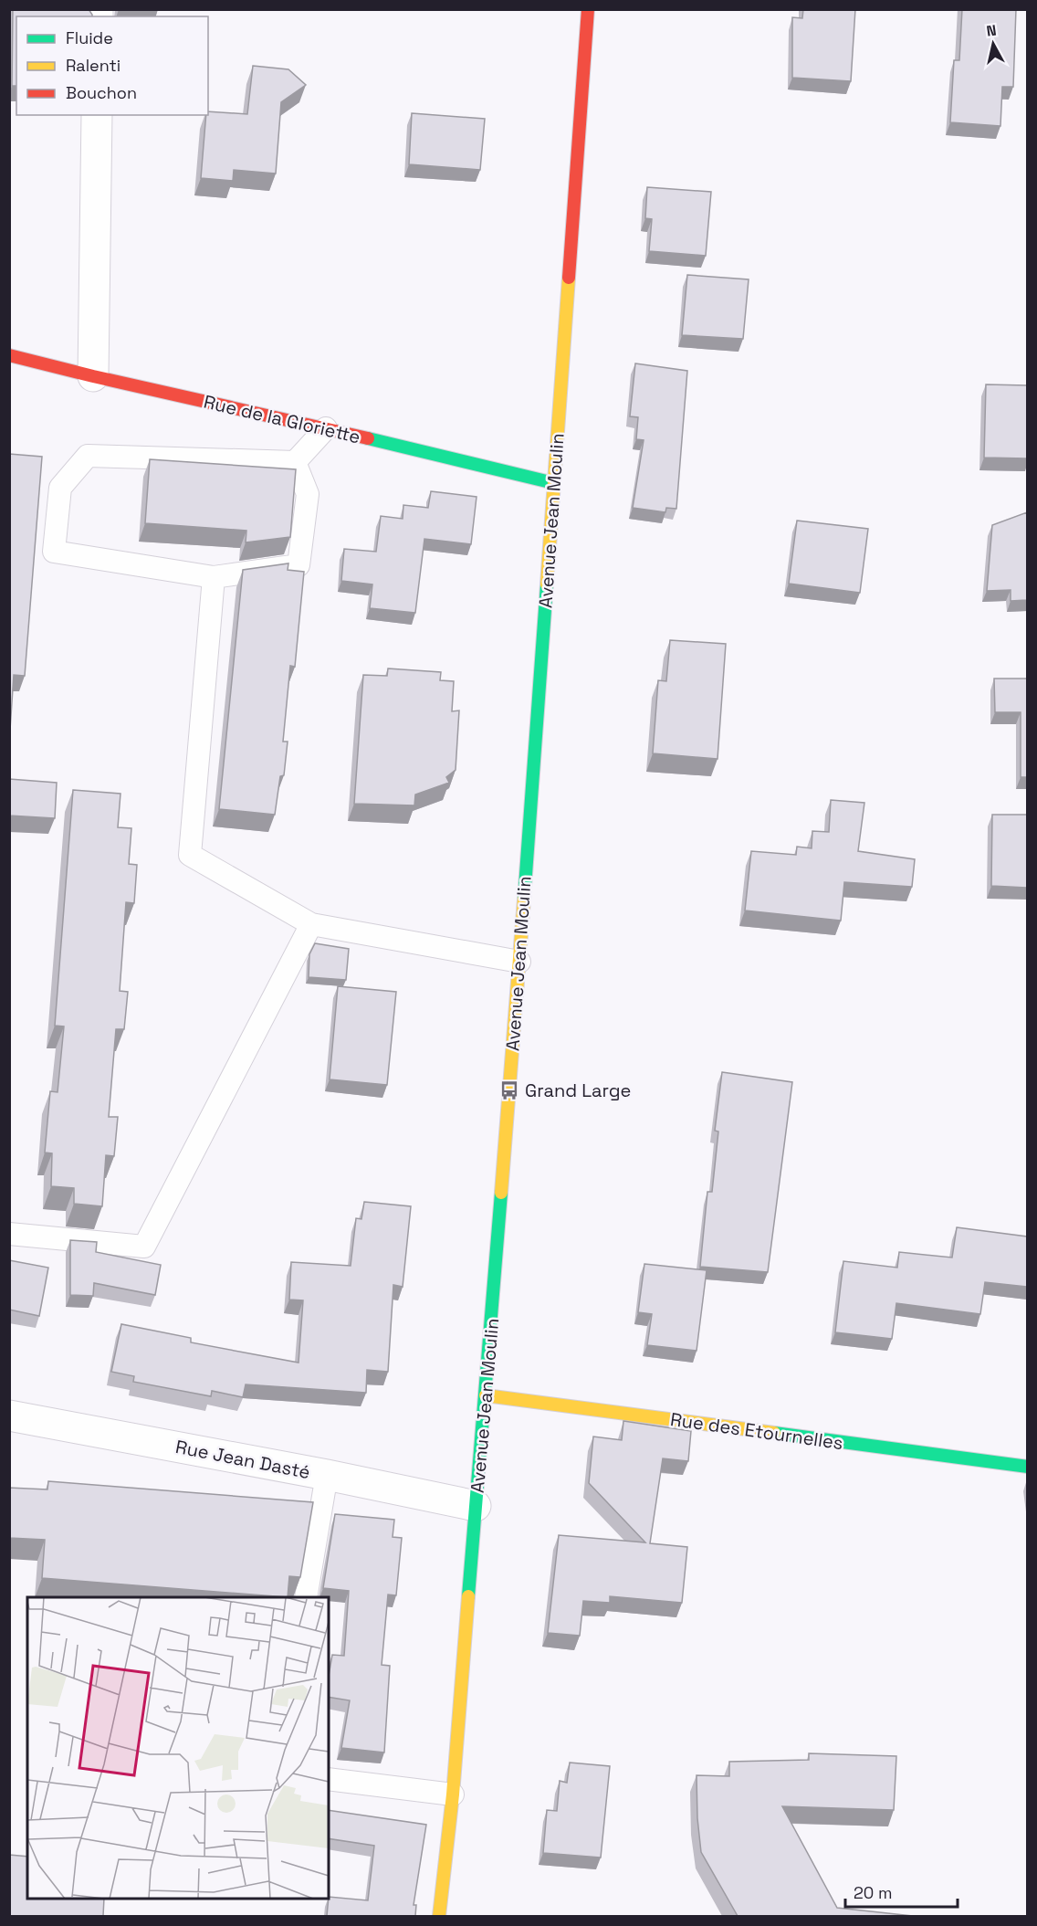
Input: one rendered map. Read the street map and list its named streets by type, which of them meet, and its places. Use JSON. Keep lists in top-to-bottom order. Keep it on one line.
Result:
{"streets":{"main road":["Rue de la Gloriette","Avenue Jean Moulin","Rue des Etournelles"],"street":["Rue Jean Dasté"]},"crossings":[["Rue de la Gloriette","Avenue Jean Moulin"],["Avenue Jean Moulin","Rue des Etournelles"],["Avenue Jean Moulin","Rue Jean Dasté"]],"places":{"bus stop":["Grand Large"]},"legend":["Fluide","Ralenti","Bouchon"],"scale_bar":"20 m","north":"top"}
